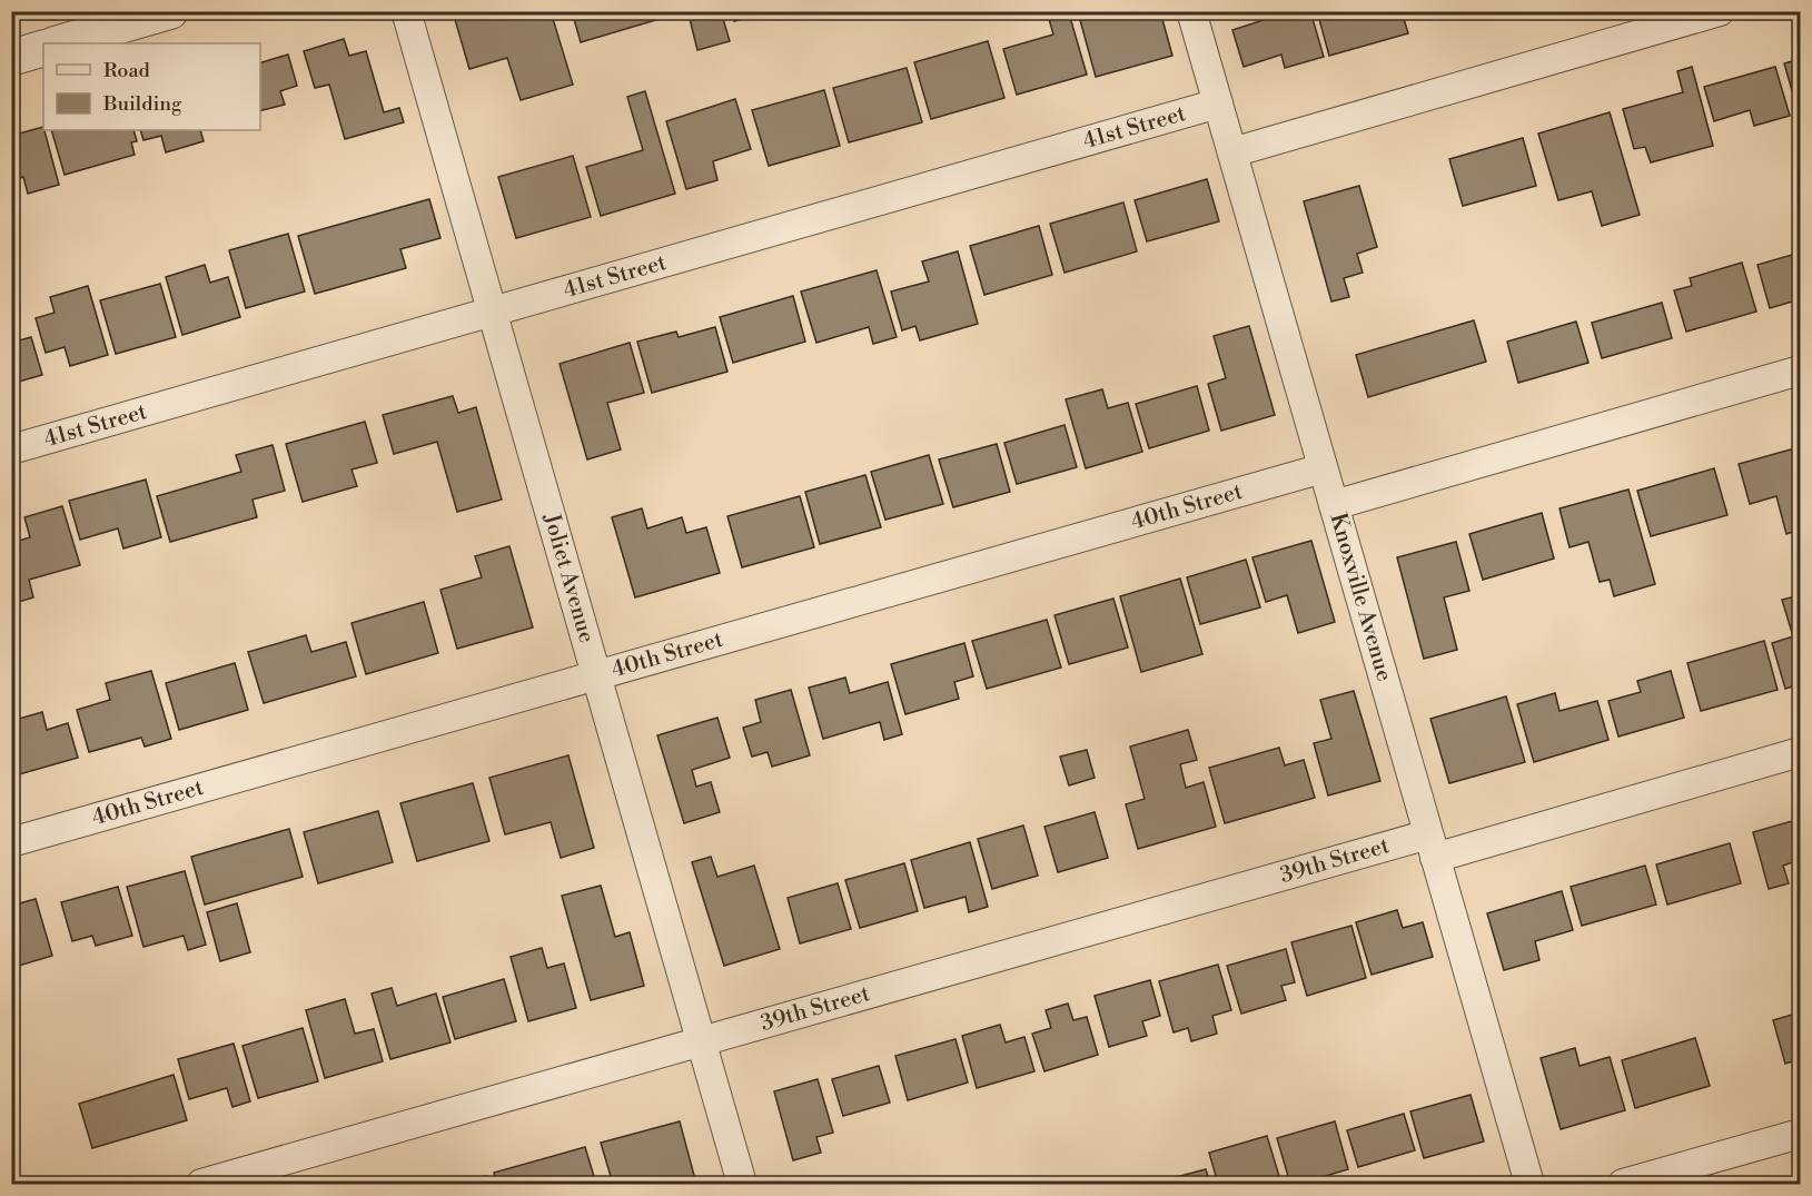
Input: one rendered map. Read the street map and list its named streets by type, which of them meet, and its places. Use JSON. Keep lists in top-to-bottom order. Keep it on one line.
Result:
{"streets":{"street":["41st Street","40th Street","Joliet Avenue","Knoxville Avenue","39th Street"]},"crossings":[["41st Street","Joliet Avenue"],["41st Street","Knoxville Avenue"],["40th Street","Joliet Avenue"],["40th Street","Knoxville Avenue"],["Joliet Avenue","39th Street"],["Knoxville Avenue","39th Street"]],"legend":["Road","Building"]}
